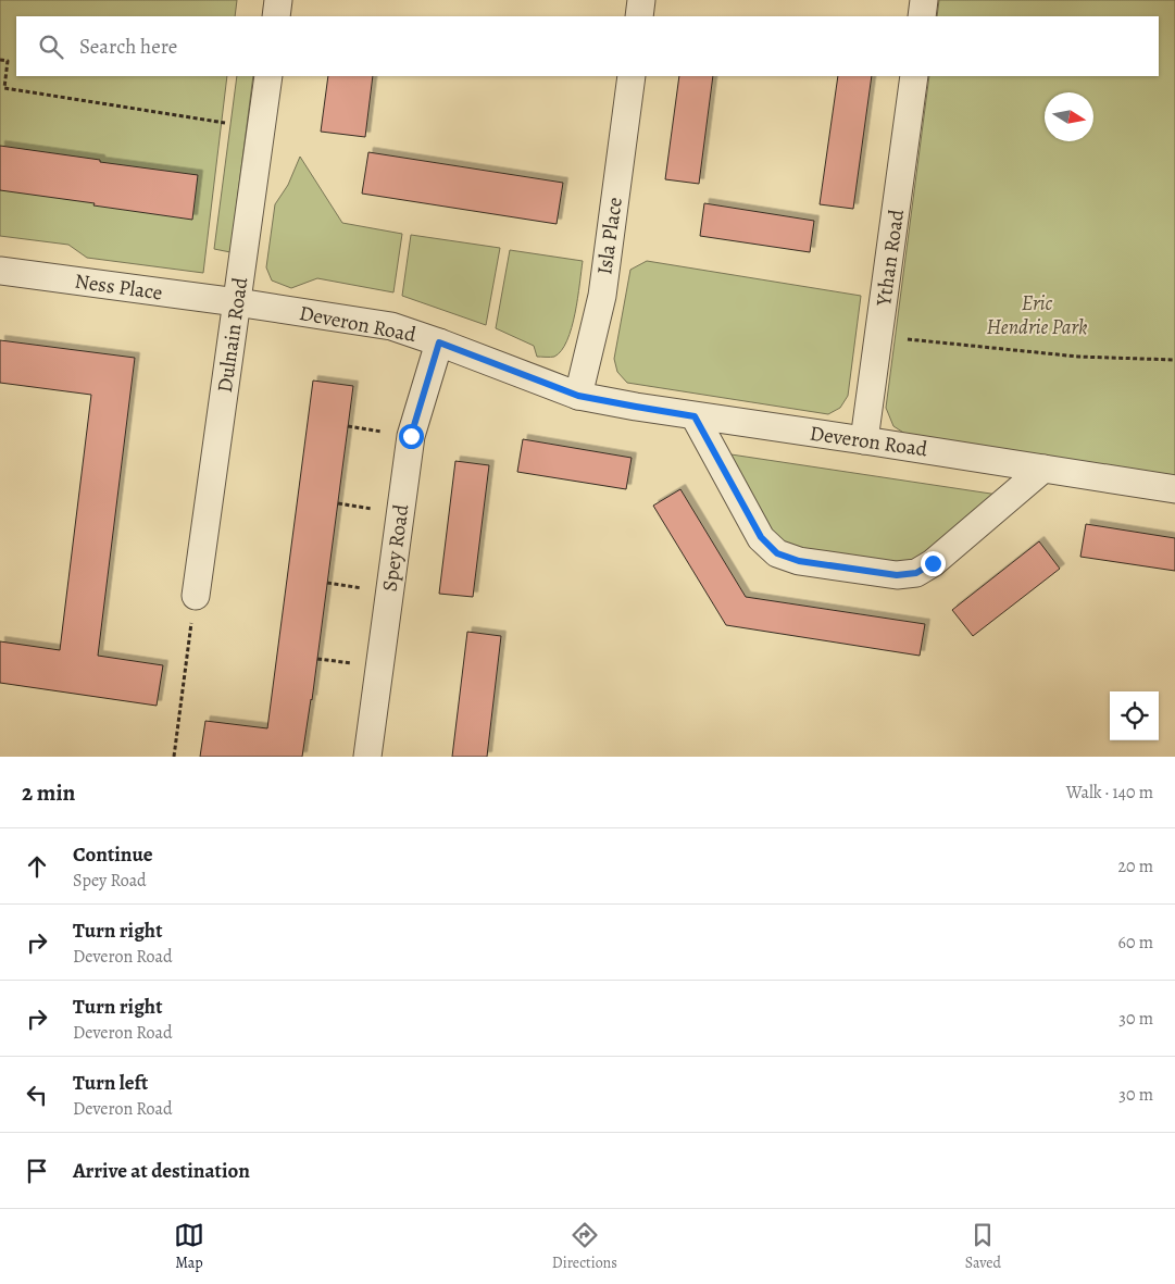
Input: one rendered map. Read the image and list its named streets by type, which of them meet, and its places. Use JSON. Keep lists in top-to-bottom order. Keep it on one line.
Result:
{"streets":{"street":["Isla Place","Ythan Road","Ness Place","Deveron Road","Dulnain Road","Spey Road"]},"crossings":[["Isla Place","Deveron Road"],["Ythan Road","Deveron Road"],["Ness Place","Deveron Road"],["Ness Place","Dulnain Road"],["Deveron Road","Dulnain Road"],["Deveron Road","Spey Road"]],"parks":["Eric Hendrie Park"],"north":"right","page":{"search":"Search here","heading":["2 min","Walk · 140 m"],"list":[["Continue","Spey Road","20 m"],["Turn right","Deveron Road","60 m"],["Turn right","Deveron Road","30 m"],["Turn left","Deveron Road","30 m"],"Arrive at destination"],"nav":["Map","Directions","Saved"]}}
